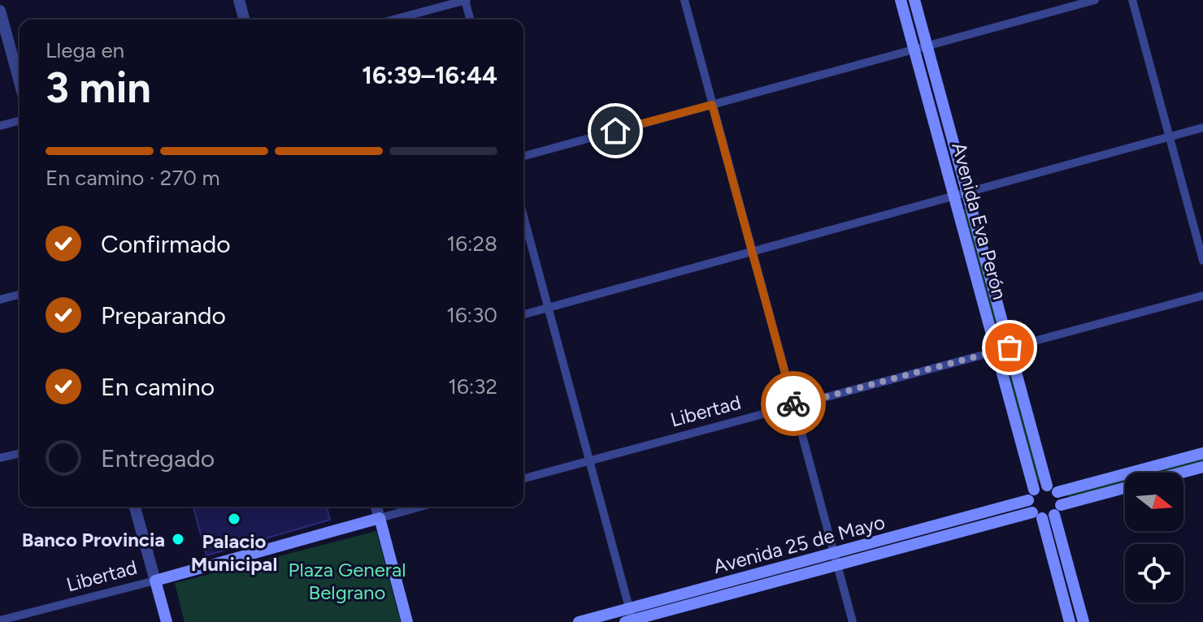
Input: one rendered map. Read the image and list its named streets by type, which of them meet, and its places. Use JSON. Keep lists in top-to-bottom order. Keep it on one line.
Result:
{"streets":{"main road":["Avenida Eva Perón","Libertad","Avenida 25 de Mayo"]},"crossings":[["Avenida Eva Perón","Libertad"],["Avenida Eva Perón","Avenida 25 de Mayo"]],"parks":["Plaza General Belgrano"],"places":["Palacio Municipal","Banco Provincia"],"north":"right","page":{"heading":["3 min","Llega en","16:39–16:44"],"bar":"En camino · 270 m","list":[["Confirmado","16:28"],["Preparando","16:30"],["En camino","16:32"],"Entregado"]}}
